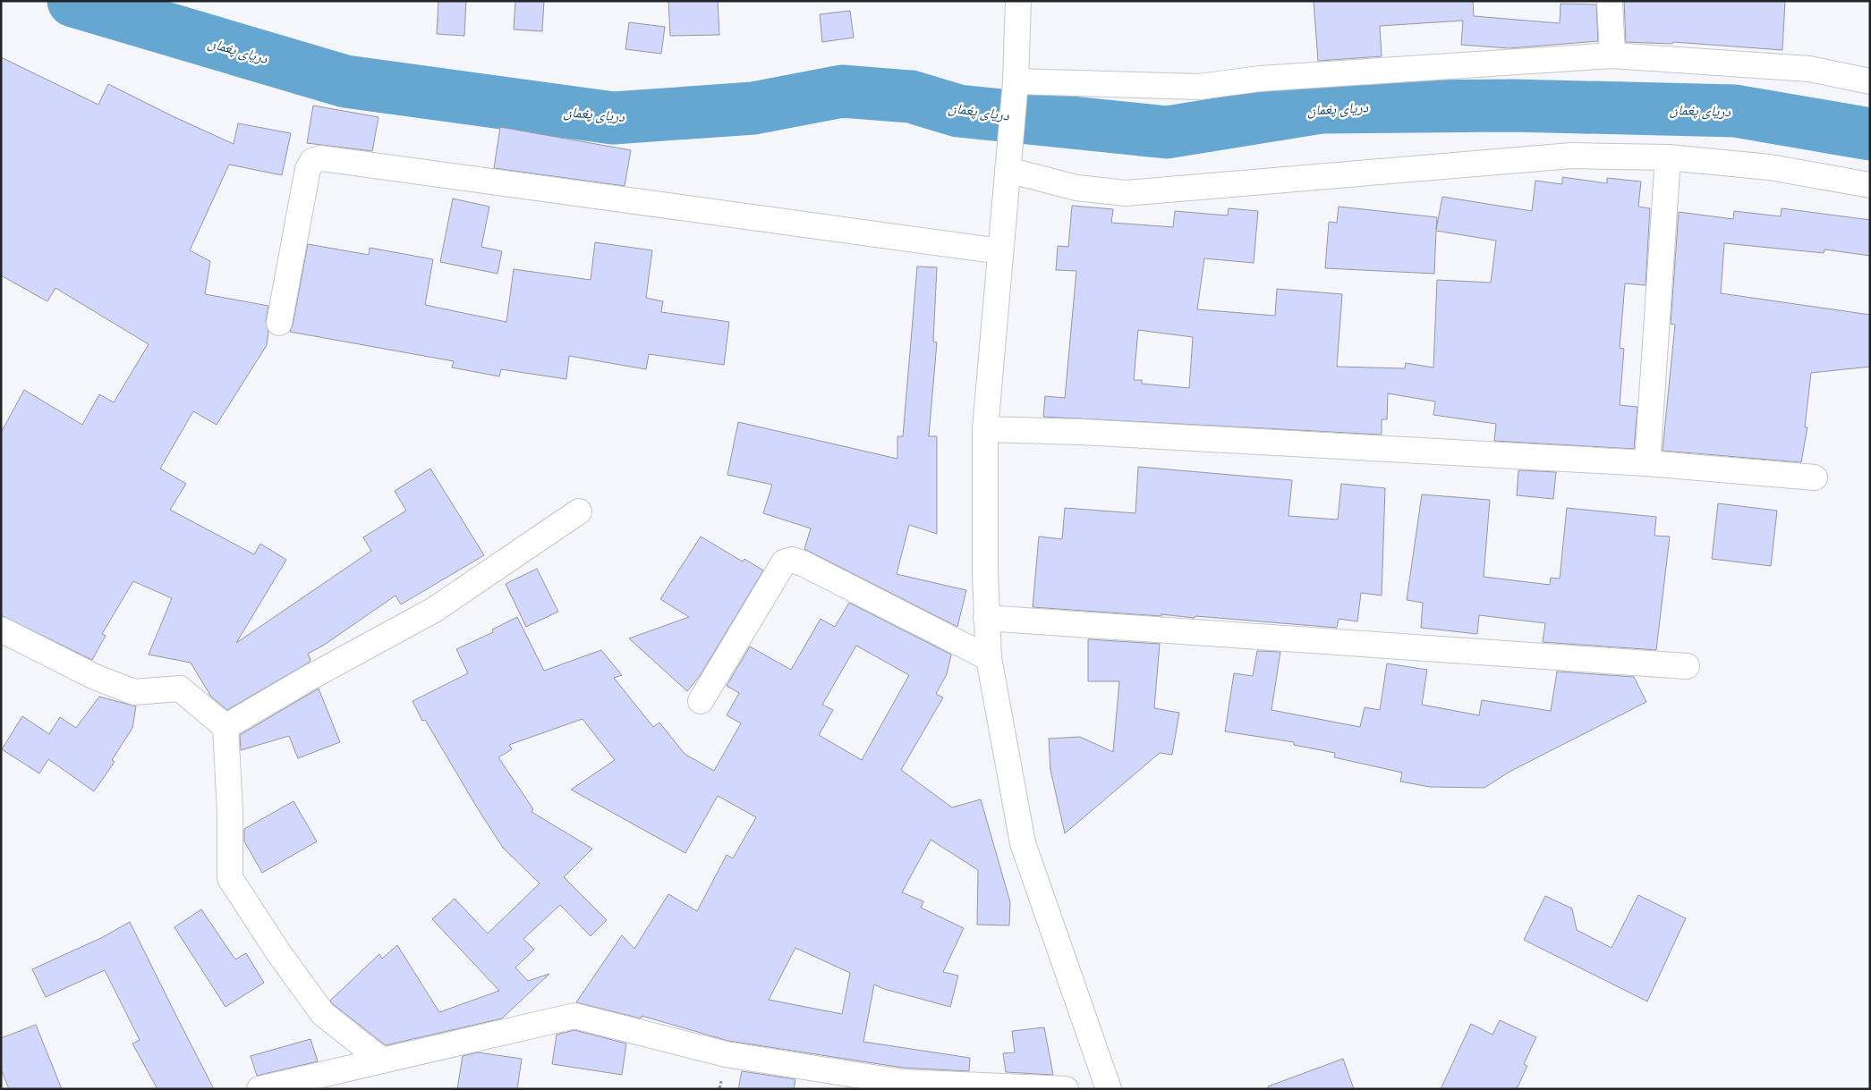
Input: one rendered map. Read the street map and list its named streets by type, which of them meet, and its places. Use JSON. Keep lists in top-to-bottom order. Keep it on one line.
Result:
{"water":["دریای پغمان"]}
